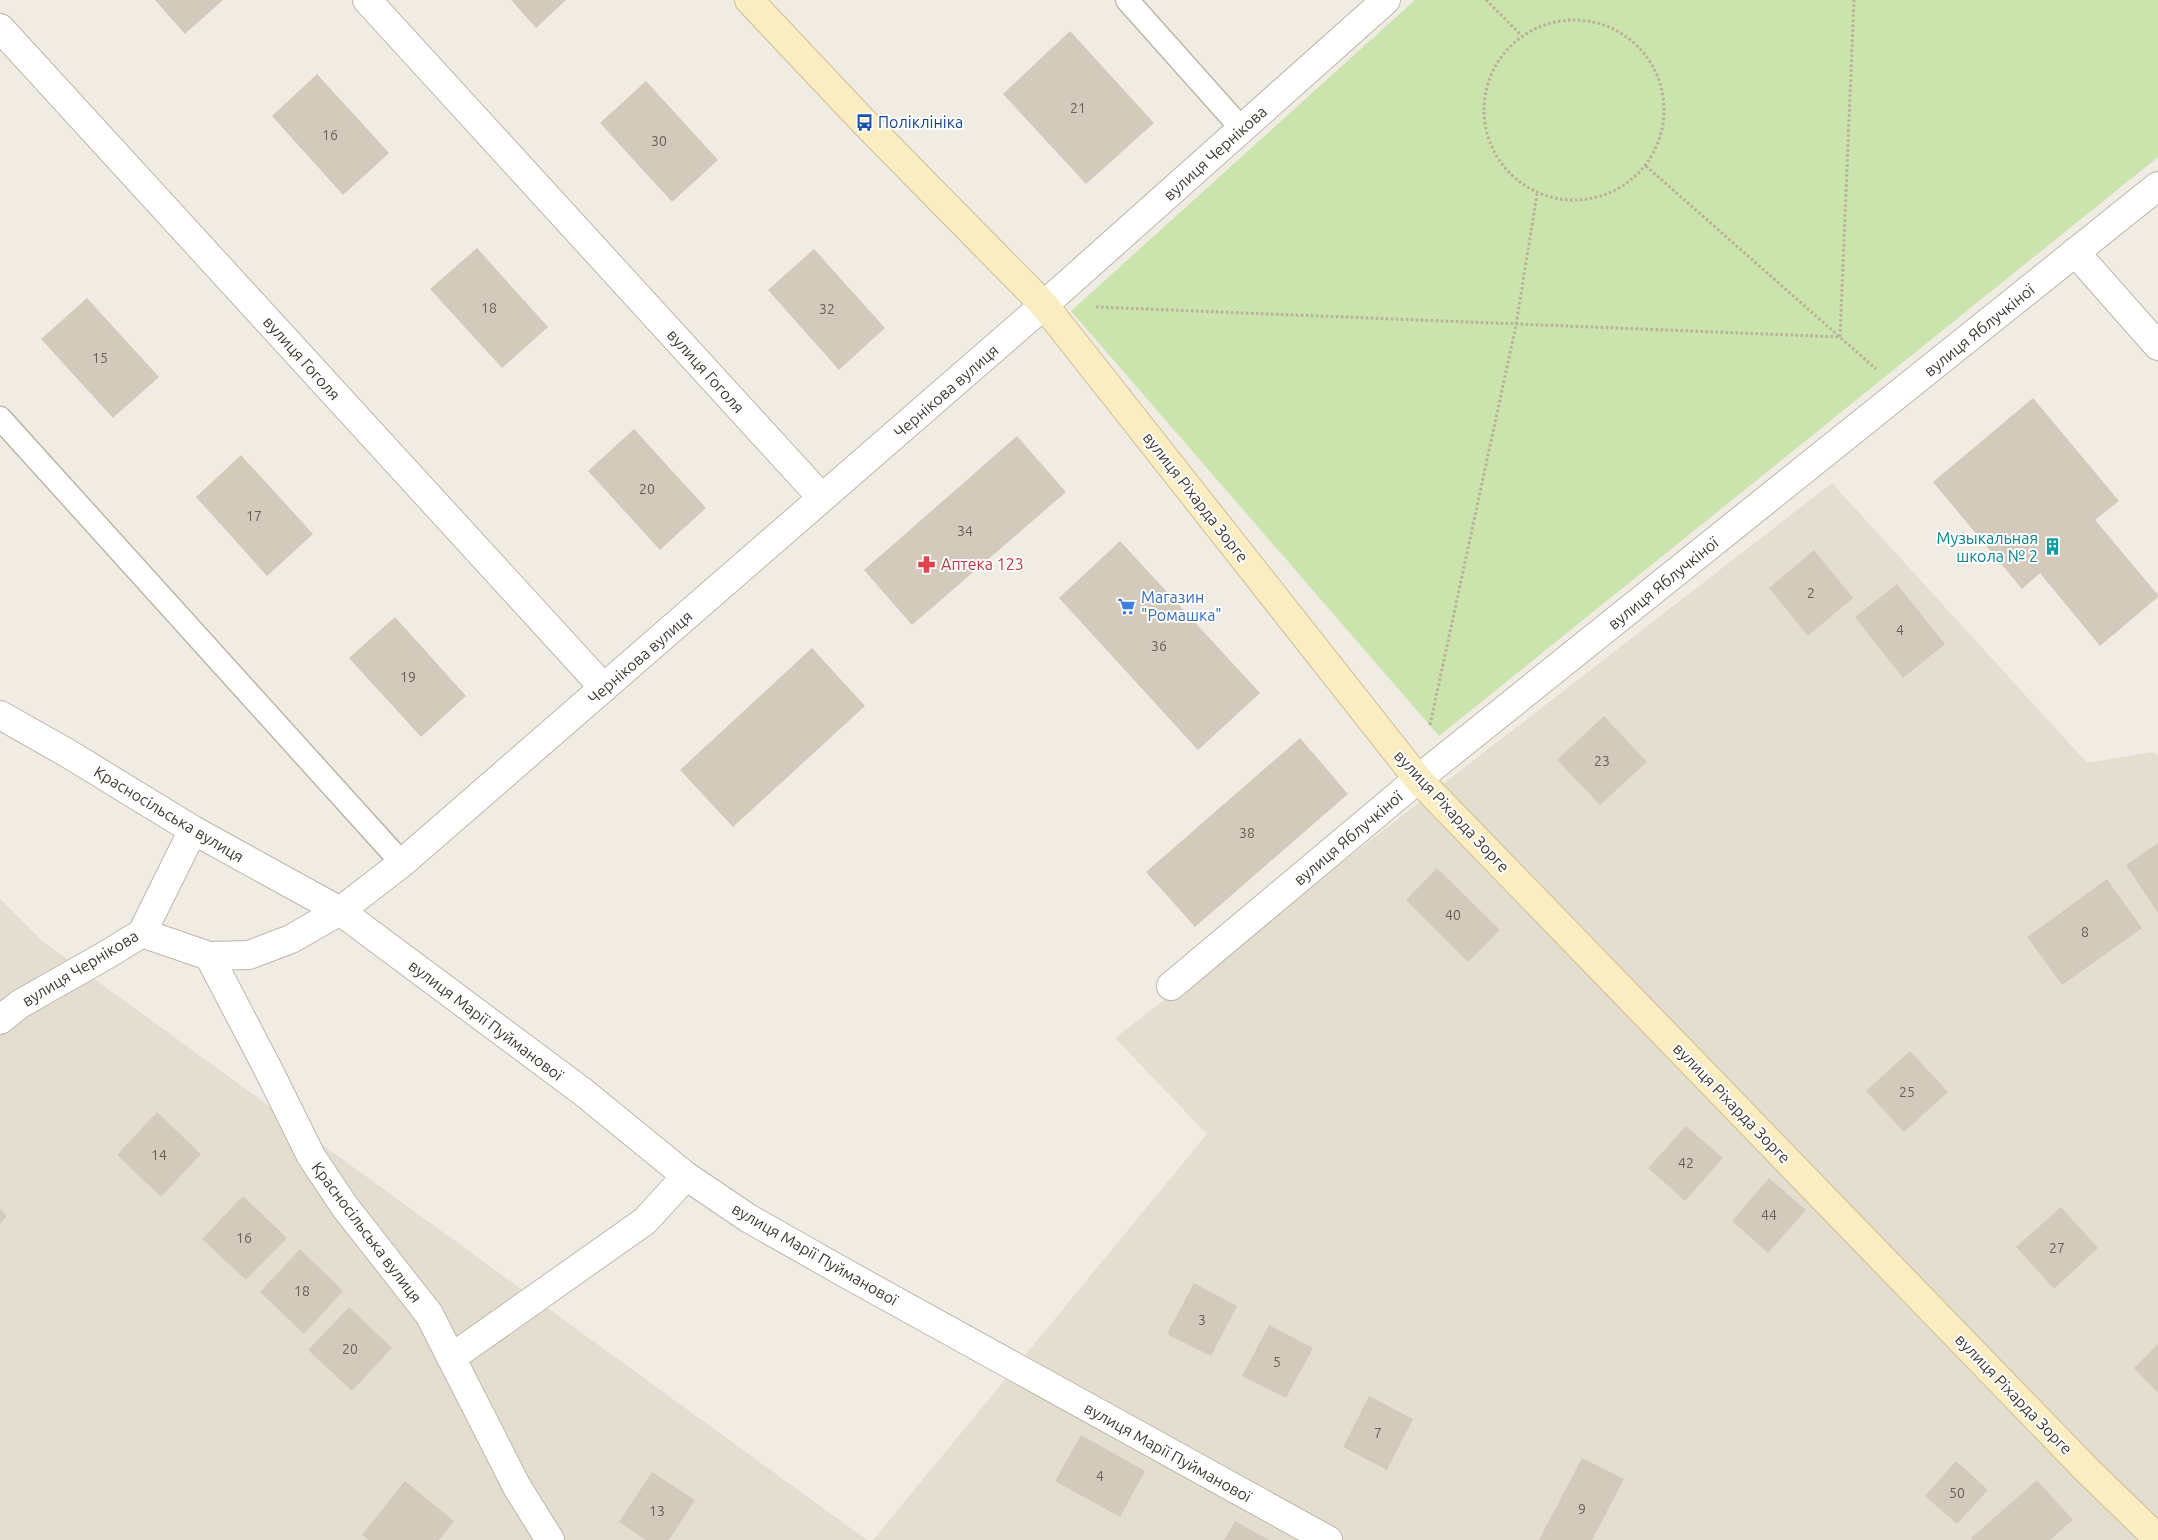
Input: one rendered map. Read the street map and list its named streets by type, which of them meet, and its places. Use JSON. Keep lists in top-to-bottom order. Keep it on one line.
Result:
{"streets":{"street":["вулиця Чернікова","вулиця Яблучкіної","вулиця Гоголя","Чернікова вулиця","вулиця Ріхарда Зорге","Красносільська вулиця","вулиця Марії Пуйманової"]},"crossings":[["вулиця Чернікова","Чернікова вулиця"],["вулиця Чернікова","вулиця Ріхарда Зорге"],["вулиця Чернікова","Красносільська вулиця"],["вулиця Яблучкіної","вулиця Ріхарда Зорге"],["вулиця Гоголя","Чернікова вулиця"],["Чернікова вулиця","вулиця Ріхарда Зорге"],["Чернікова вулиця","Красносільська вулиця"],["Чернікова вулиця","вулиця Марії Пуйманової"],["Красносільська вулиця","вулиця Марії Пуйманової"]],"places":{"bus stop":["Поліклініка"],"building":["Музыкальная школа № 2"],"pharmacy":["Аптека 123"],"supermarket":["Магазин \"Ромашка\""]},"house_numbers":["21","16","30","18","32","15","20","17","34","2","4","36","19","23","38","40","8","25","14","42","44","16","27","18","3","20","5","7","4","50","9","13"]}
